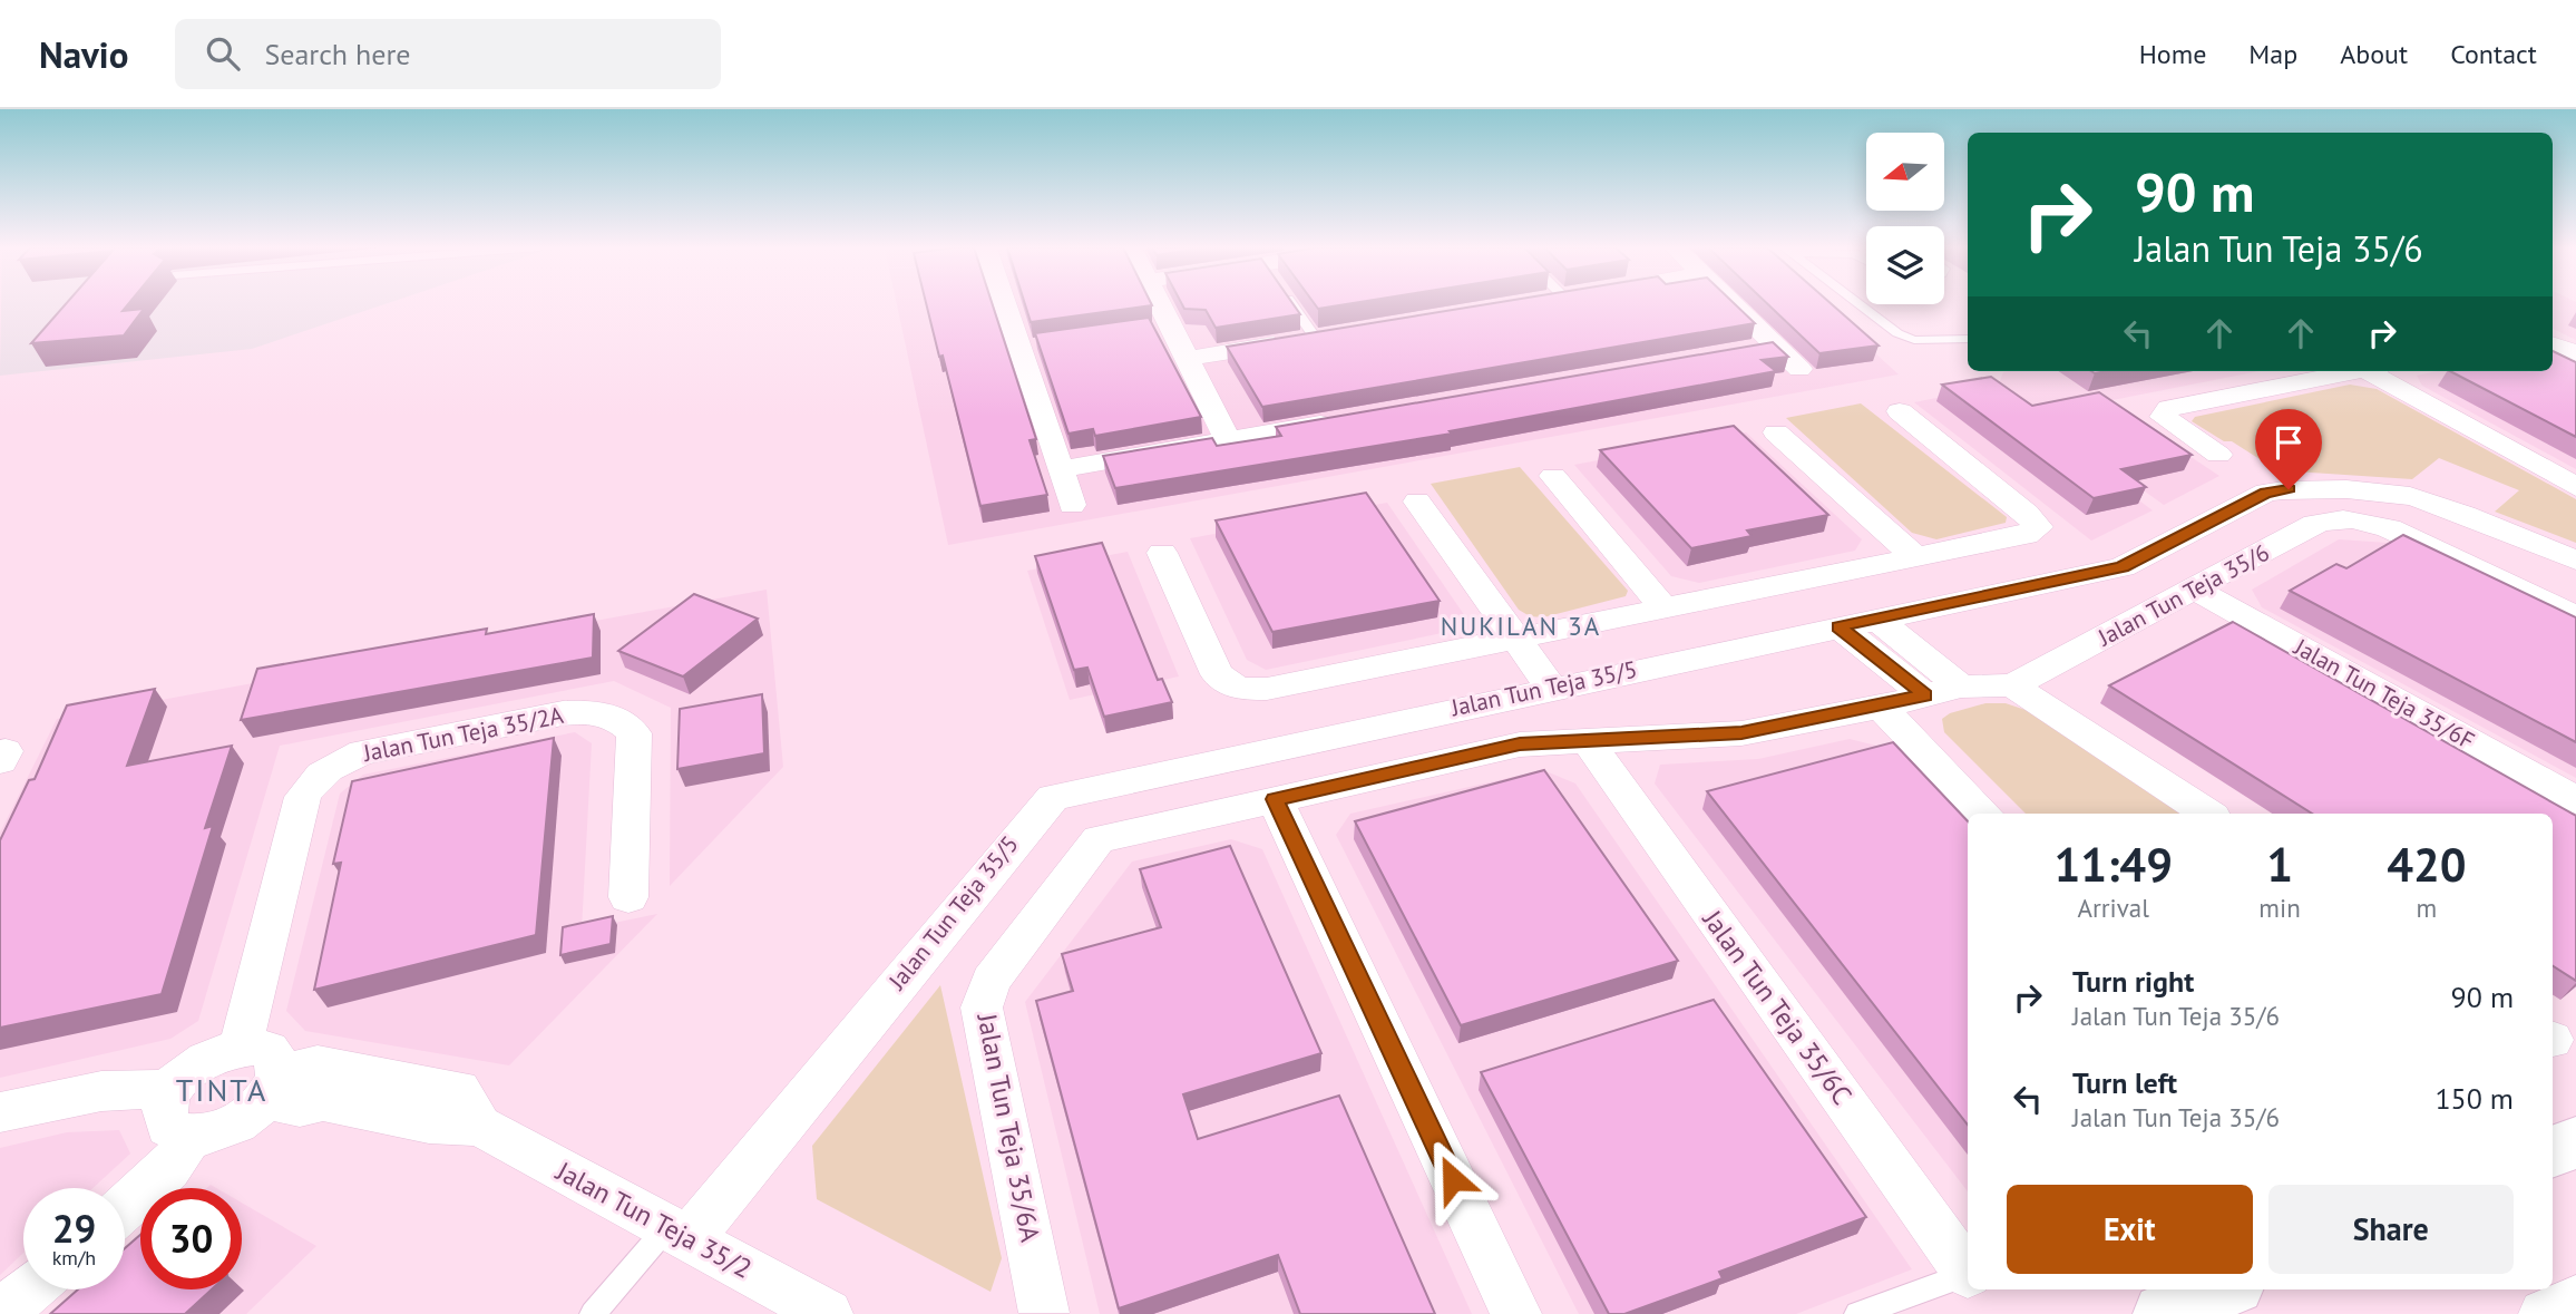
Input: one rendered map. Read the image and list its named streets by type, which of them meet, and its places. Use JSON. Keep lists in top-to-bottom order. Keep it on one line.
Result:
{"streets":{"street":["Jalan Tun Teja 35/6","Jalan Tun Teja 35/5","Jalan Tun Teja 35/6F","Jalan Tun Teja 35/2A","Jalan Tun Teja 35/6C","Jalan Tun Teja 35/6A","Jalan Tun Teja 35/2"]},"crossings":[["Jalan Tun Teja 35/6","Jalan Tun Teja 35/6F"],["Jalan Tun Teja 35/6","Jalan Tun Teja 35/6C"],["Jalan Tun Teja 35/6","Jalan Tun Teja 35/6A"],["Jalan Tun Teja 35/5","Jalan Tun Teja 35/2"]],"districts":["NUKILAN 3A","TINTA"],"north":"left","page":{"header":"Navio","search":"Search here","nav":["Home","Map","About","Contact"],"turn":["90 m","Jalan Tun Teja 35/6"],"eta":["11:49","Arrival","1","min","420","m"],"list":[{"name":"Turn right","note":"Jalan Tun Teja 35/6","value":"90 m"},{"name":"Turn left","note":"Jalan Tun Teja 35/6","value":"150 m"}],"buttons":["Exit","Share"],"speed":"29 km/h","limit":"30"}}
